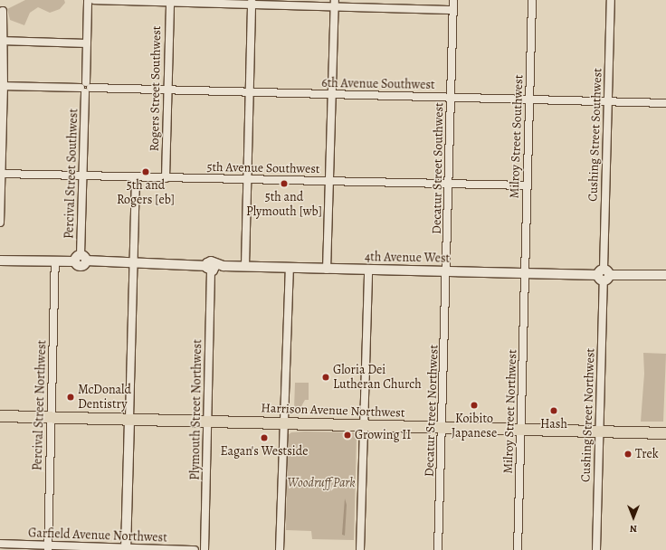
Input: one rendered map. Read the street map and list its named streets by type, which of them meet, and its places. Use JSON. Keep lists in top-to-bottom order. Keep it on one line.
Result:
{"streets":{"main road":["Harrison Avenue Northwest"],"street":["6th Avenue Southwest","Rogers Street Southwest","Cushing Street Southwest","Milroy Street Southwest","5th Avenue Southwest","Decatur Street Southwest","Percival Street Southwest","4th Avenue West","Percival Street Northwest","Plymouth Street Northwest","Decatur Street Northwest","Milroy Street Northwest","Cushing Street Northwest","Garfield Avenue Northwest"]},"crossings":[["6th Avenue Southwest","Rogers Street Southwest"],["6th Avenue Southwest","Cushing Street Southwest"],["6th Avenue Southwest","Milroy Street Southwest"],["6th Avenue Southwest","Decatur Street Southwest"],["6th Avenue Southwest","Percival Street Southwest"],["Rogers Street Southwest","5th Avenue Southwest"],["Cushing Street Southwest","4th Avenue West"],["Cushing Street Southwest","Cushing Street Northwest"],["Milroy Street Southwest","5th Avenue Southwest"],["Milroy Street Southwest","4th Avenue West"],["Milroy Street Southwest","Milroy Street Northwest"],["5th Avenue Southwest","Decatur Street Southwest"],["5th Avenue Southwest","Percival Street Southwest"],["Decatur Street Southwest","4th Avenue West"],["Decatur Street Southwest","Decatur Street Northwest"],["Percival Street Southwest","4th Avenue West"],["4th Avenue West","Percival Street Northwest"],["4th Avenue West","Plymouth Street Northwest"],["4th Avenue West","Decatur Street Northwest"],["4th Avenue West","Milroy Street Northwest"],["4th Avenue West","Cushing Street Northwest"],["Percival Street Northwest","Harrison Avenue Northwest"],["Percival Street Northwest","Garfield Avenue Northwest"],["Plymouth Street Northwest","Harrison Avenue Northwest"],["Harrison Avenue Northwest","Decatur Street Northwest"],["Harrison Avenue Northwest","Milroy Street Northwest"],["Harrison Avenue Northwest","Cushing Street Northwest"]],"parks":["Woodruff Park"],"places":["5th and Rogers [eb]","5th and Plymouth [wb]","Gloria Dei Lutheran Church","McDonald Dentistry","Koibito Japanese","Hash","Growing II","Eagan's Westside","Trek"],"north":"bottom"}
